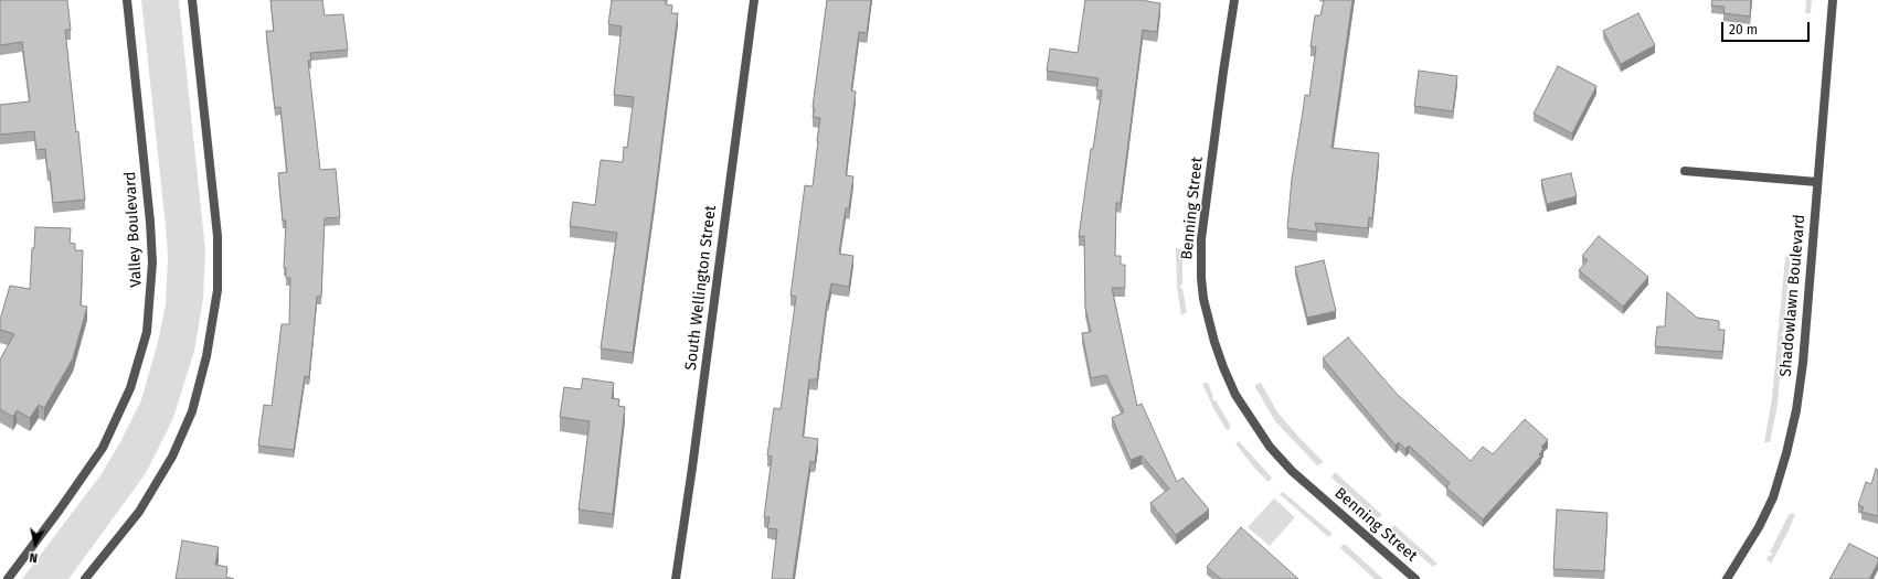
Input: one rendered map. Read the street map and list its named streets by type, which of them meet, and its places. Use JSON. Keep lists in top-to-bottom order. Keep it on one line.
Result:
{"streets":{"street":["Benning Street","Valley Boulevard","South Wellington Street","Shadowlawn Boulevard"]},"scale_bar":"20 m","north":"bottom"}
